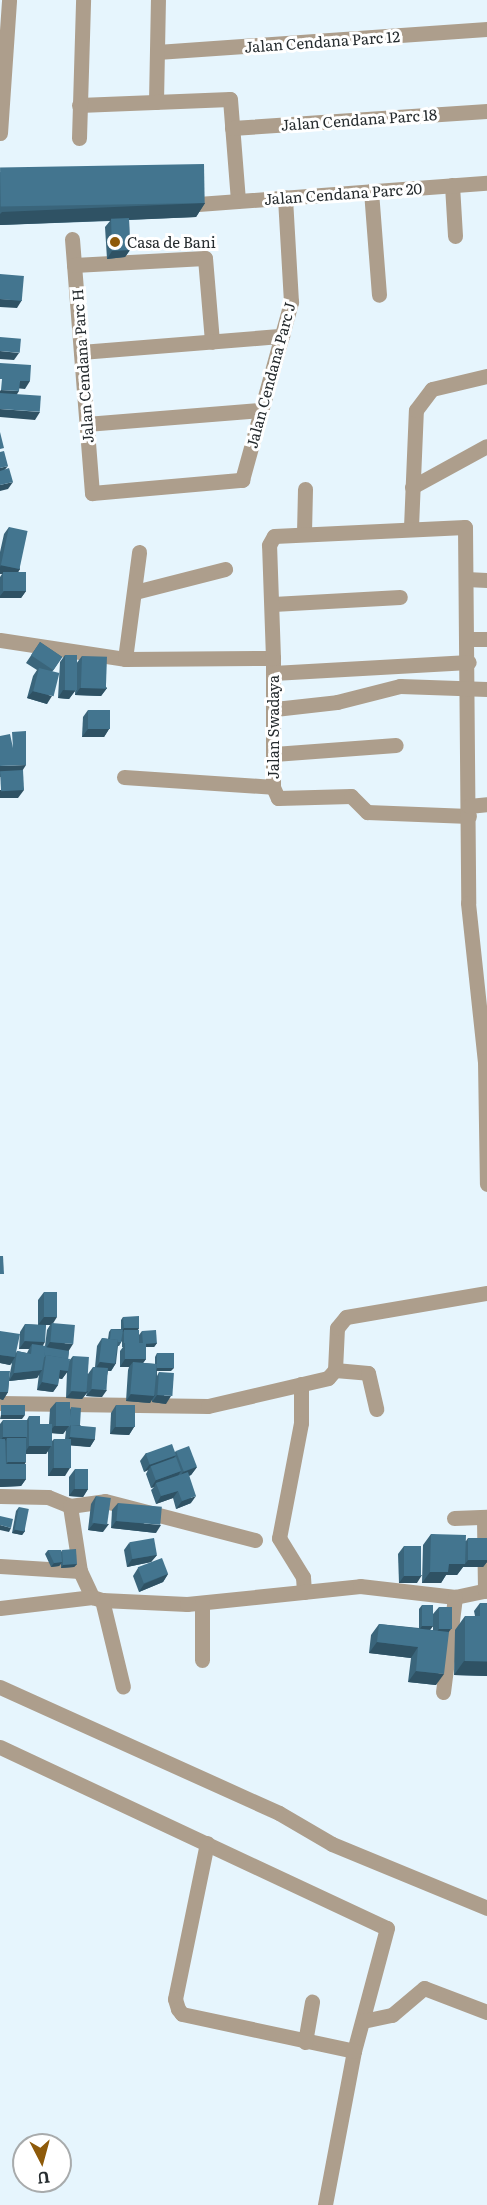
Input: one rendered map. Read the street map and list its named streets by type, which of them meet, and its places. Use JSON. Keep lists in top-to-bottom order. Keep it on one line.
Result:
{"streets":{"street":["Jalan Cendana Parc 12","Jalan Cendana Parc 18","Jalan Cendana Parc 20","Jalan Cendana Parc H","Jalan Cendana Parc J","Jalan Swadaya"]},"crossings":[["Jalan Cendana Parc 20","Jalan Cendana Parc J"],["Jalan Cendana Parc H","Jalan Cendana Parc J"]],"places":["Casa de Bani"],"north":"bottom"}
